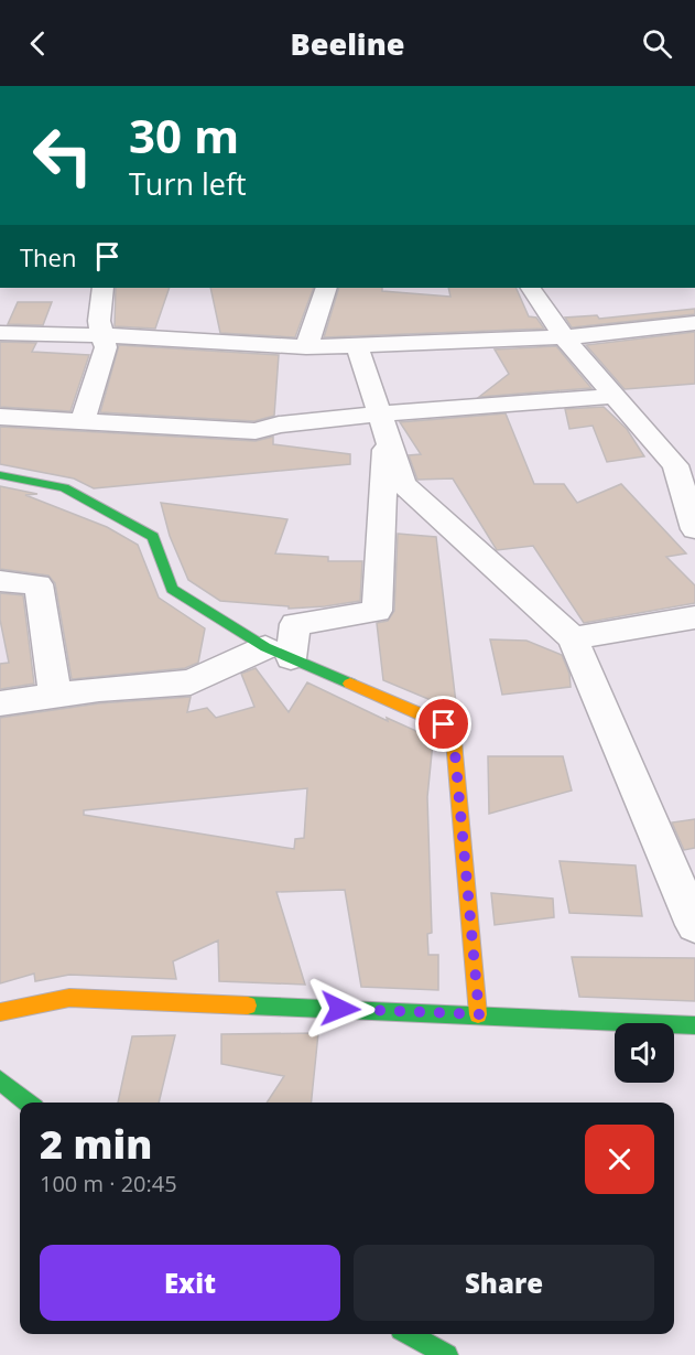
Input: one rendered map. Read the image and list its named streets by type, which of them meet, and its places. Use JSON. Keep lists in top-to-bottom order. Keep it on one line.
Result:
{"page":{"header":"Beeline","turn":["30 m","Turn left"],"then":"Then","heading":["2 min","100 m · 20:45"],"buttons":["Exit","Share"]}}
